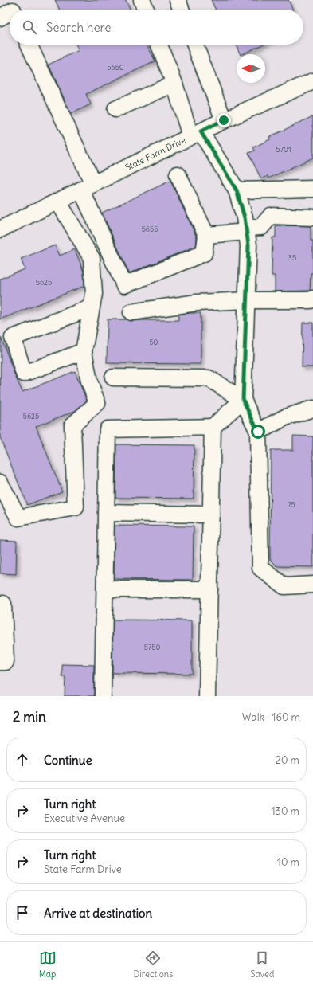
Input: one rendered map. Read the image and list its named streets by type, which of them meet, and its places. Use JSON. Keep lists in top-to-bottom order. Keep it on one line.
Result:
{"streets":{"street":["State Farm Drive"]},"house_numbers":["5650","5701","5655","35","5625","50","5625","75","5750"],"north":"left","page":{"search":"Search here","heading":["2 min","Walk · 160 m"],"list":[["Continue","20 m"],["Turn right","Executive Avenue","130 m"],["Turn right","State Farm Drive","10 m"],"Arrive at destination"],"nav":["Map","Directions","Saved"]}}
